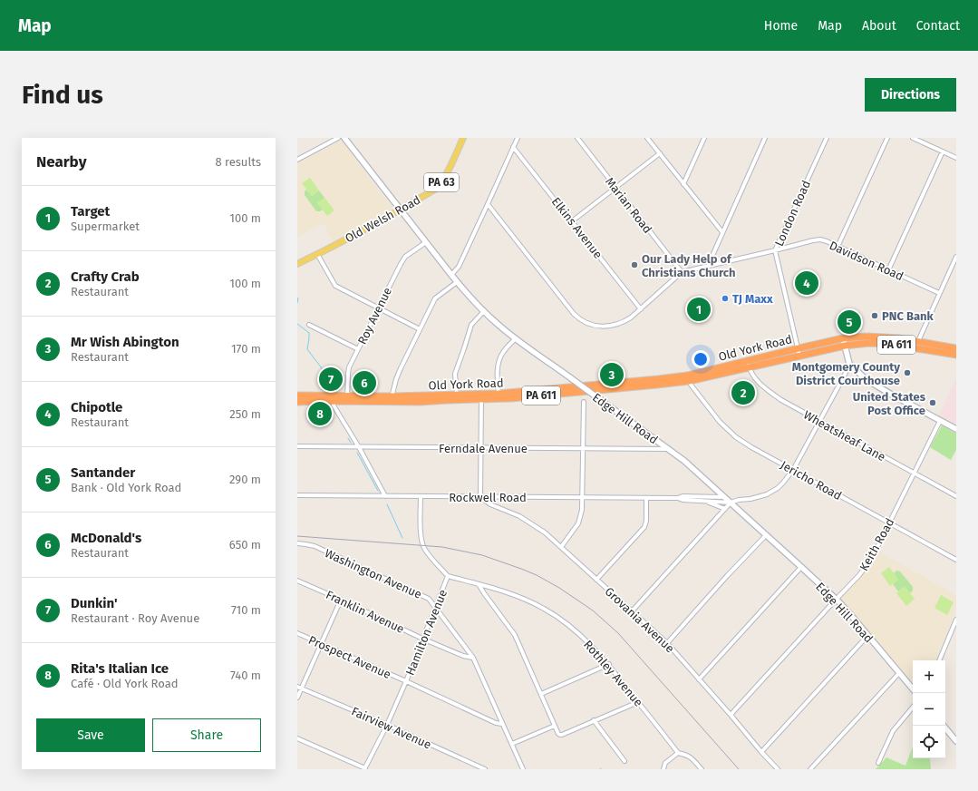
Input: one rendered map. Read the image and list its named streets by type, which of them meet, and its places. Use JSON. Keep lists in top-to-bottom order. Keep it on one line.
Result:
{"streets":{"highway":["PA 611","Old York Road"],"main road":["PA 63","Old Welsh Road"],"street":["Marian Road","London Road","Elkins Avenue","Davidson Road","Roy Avenue","Edge Hill Road","Wheatsheaf Lane","Ferndale Avenue","Jericho Road","Rockwell Road","Keith Road","Washington Avenue","Franklin Avenue","Grovania Avenue","Hamilton Avenue","Prospect Avenue","Rothley Avenue","Fairview Avenue"]},"crossings":[["Marian Road","Davidson Road"],["London Road","Davidson Road"],["London Road","Old York Road"],["Old Welsh Road","Edge Hill Road"],["Elkins Avenue","Davidson Road"],["Roy Avenue","Old York Road"],["Roy Avenue","Edge Hill Road"],["Old York Road","Wheatsheaf Lane"],["Old York Road","Jericho Road"],["Edge Hill Road","Ferndale Avenue"],["Edge Hill Road","Rockwell Road"],["Edge Hill Road","Keith Road"],["Wheatsheaf Lane","Rockwell Road"],["Wheatsheaf Lane","Keith Road"],["Jericho Road","Rockwell Road"],["Jericho Road","Keith Road"],["Rockwell Road","Grovania Avenue"],["Rockwell Road","Hamilton Avenue"],["Keith Road","Grovania Avenue"],["Washington Avenue","Franklin Avenue"],["Washington Avenue","Hamilton Avenue"],["Washington Avenue","Prospect Avenue"],["Franklin Avenue","Hamilton Avenue"],["Hamilton Avenue","Prospect Avenue"],["Hamilton Avenue","Rothley Avenue"],["Hamilton Avenue","Fairview Avenue"]],"places":["Our Lady Help of Christians Church","TJ Maxx","PNC Bank","Montgomery County District Courthouse","United States Post Office"],"page":{"header":"Map","nav":["Home","Map","About","Contact"],"buttons":["Directions",["Save","Share"]],"title":"Find us","heading":["Nearby","8 results"],"list":[{"mark":"1","name":"Target","note":"Supermarket","value":"100 m"},{"mark":"2","name":"Crafty Crab","note":"Restaurant","value":"100 m"},{"mark":"3","name":"Mr Wish Abington","note":"Restaurant","value":"170 m"},{"mark":"4","name":"Chipotle","note":"Restaurant","value":"250 m"},{"mark":"5","name":"Santander","note":"Bank · Old York Road","value":"290 m"},{"mark":"6","name":"McDonald's","note":"Restaurant","value":"650 m"},{"mark":"7","name":"Dunkin'","note":"Restaurant · Roy Avenue","value":"710 m"},{"mark":"8","name":"Rita's Italian Ice","note":"Café · Old York Road","value":"740 m"}],"pins":["4","1","5","3","7","6","2","8"],"map_buttons":["+","−"]}}
